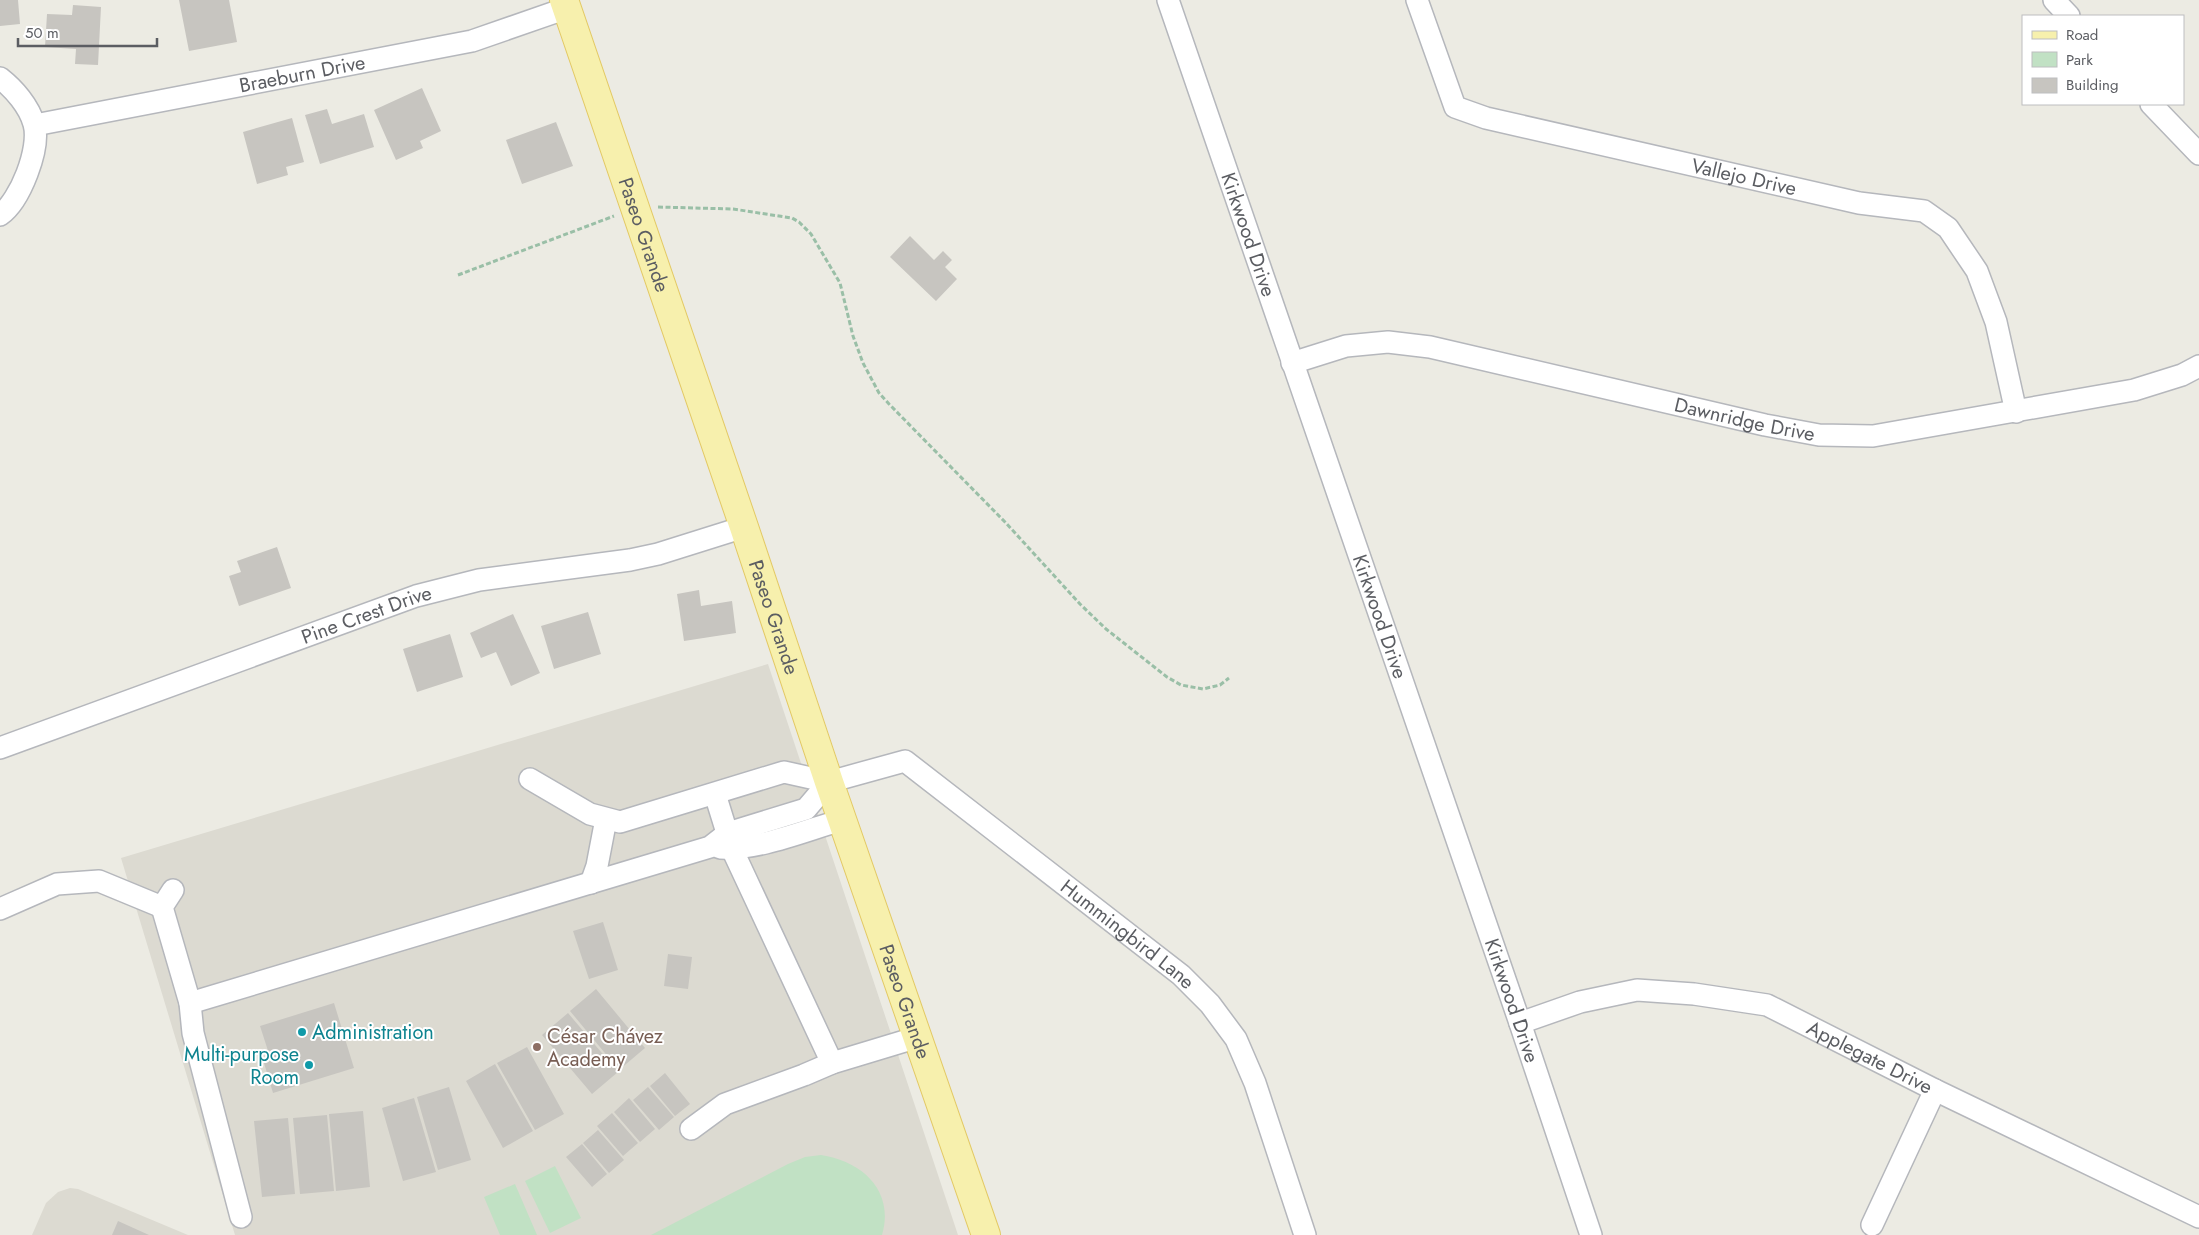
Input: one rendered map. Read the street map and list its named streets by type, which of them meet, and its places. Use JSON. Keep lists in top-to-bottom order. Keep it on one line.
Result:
{"streets":{"main road":["Paseo Grande"],"street":["Braeburn Drive","Vallejo Drive","Kirkwood Drive","Dawnridge Drive","Pine Crest Drive","Hummingbird Lane","Applegate Drive"]},"crossings":[["Braeburn Drive","Paseo Grande"],["Vallejo Drive","Dawnridge Drive"],["Paseo Grande","Pine Crest Drive"],["Paseo Grande","Hummingbird Lane"],["Kirkwood Drive","Dawnridge Drive"],["Kirkwood Drive","Applegate Drive"]],"places":["Administration","César Chávez Academy","Multi-purpose Room"],"legend":["Road","Park","Building"],"scale_bar":"50 m"}
